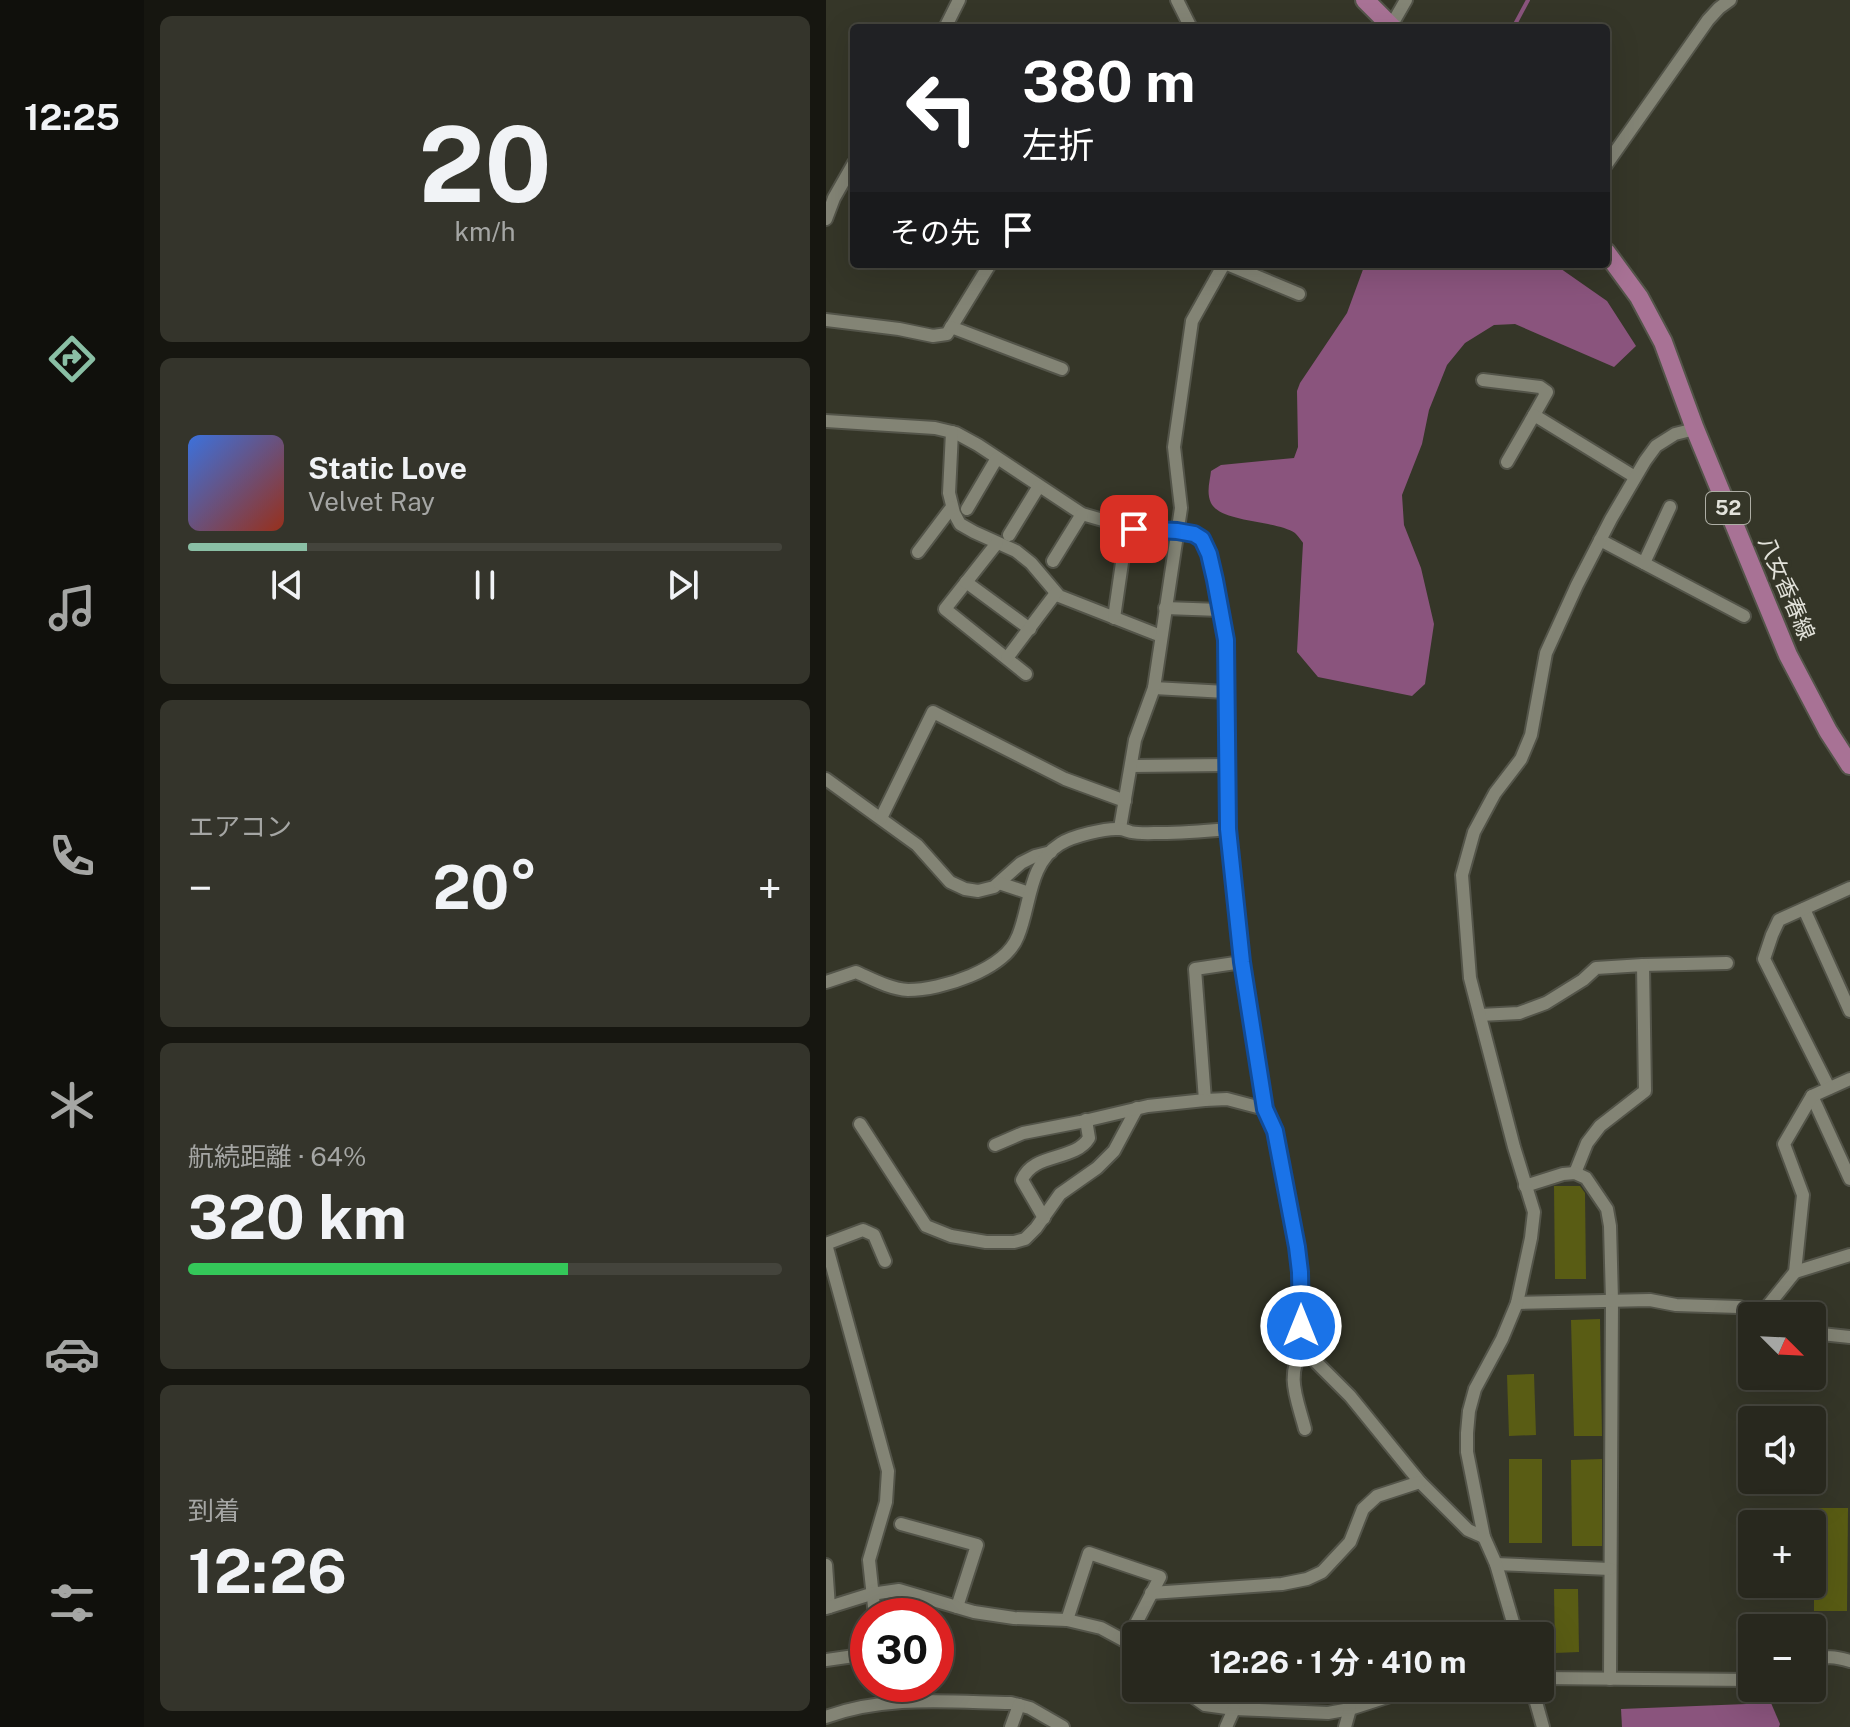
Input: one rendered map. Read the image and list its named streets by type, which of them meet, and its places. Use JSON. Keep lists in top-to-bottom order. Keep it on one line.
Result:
{"streets":{"main road":["52","八女香春線"]},"north":"bottom right","page":{"tabs":"12:25","tile":[["20","km/h"],"エアコン",["航続距離 · 64%","320 km"],["到着","12:26"]],"turn":["380 m","左折"],"then":"その先","song":["Static Love","Velvet Ray"],"heat":["−","20°","+"],"map_buttons":["+","−"],"limit":"30","trip":"12:26 · 1 分 · 410 m"}}
